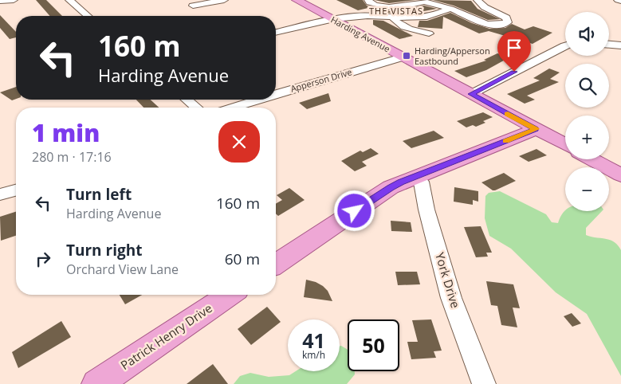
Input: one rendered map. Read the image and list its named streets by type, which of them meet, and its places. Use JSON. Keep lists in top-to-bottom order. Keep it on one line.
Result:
{"streets":{"main road":["Harding Avenue","Patrick Henry Drive"],"street":["Apperson Drive","York Drive"]},"crossings":[["Harding Avenue","Apperson Drive"]],"districts":["THE VISTAS"],"places":{"transit":["Harding/Apperson Eastbound"]},"page":{"map_buttons":["+","−"],"turn":["160 m","Harding Avenue"],"heading":["1 min","280 m · 17:16"],"list":[{"name":"Turn left","note":"Harding Avenue","value":"160 m"},{"name":"Turn right","note":"Orchard View Lane","value":"60 m"}],"speed":"41 km/h","limit":"50"}}
